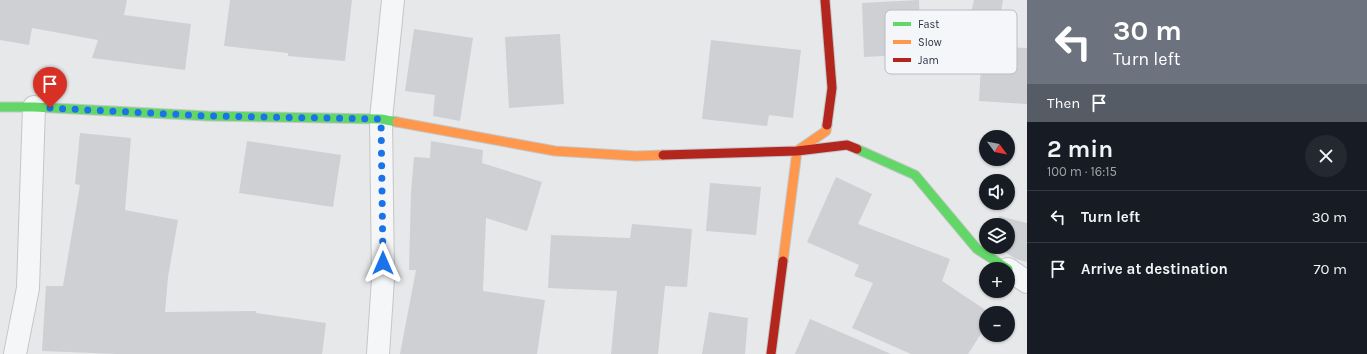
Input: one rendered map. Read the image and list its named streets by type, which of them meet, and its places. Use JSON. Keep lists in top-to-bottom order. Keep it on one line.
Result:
{"legend":["Fast","Slow","Jam"],"north":"bottom right","page":{"turn":["30 m","Turn left"],"then":"Then","heading":["2 min","100 m · 16:15"],"map_buttons":["+","−"],"list":[{"name":"Turn left","value":"30 m"},{"name":"Arrive at destination","value":"70 m"}]}}
